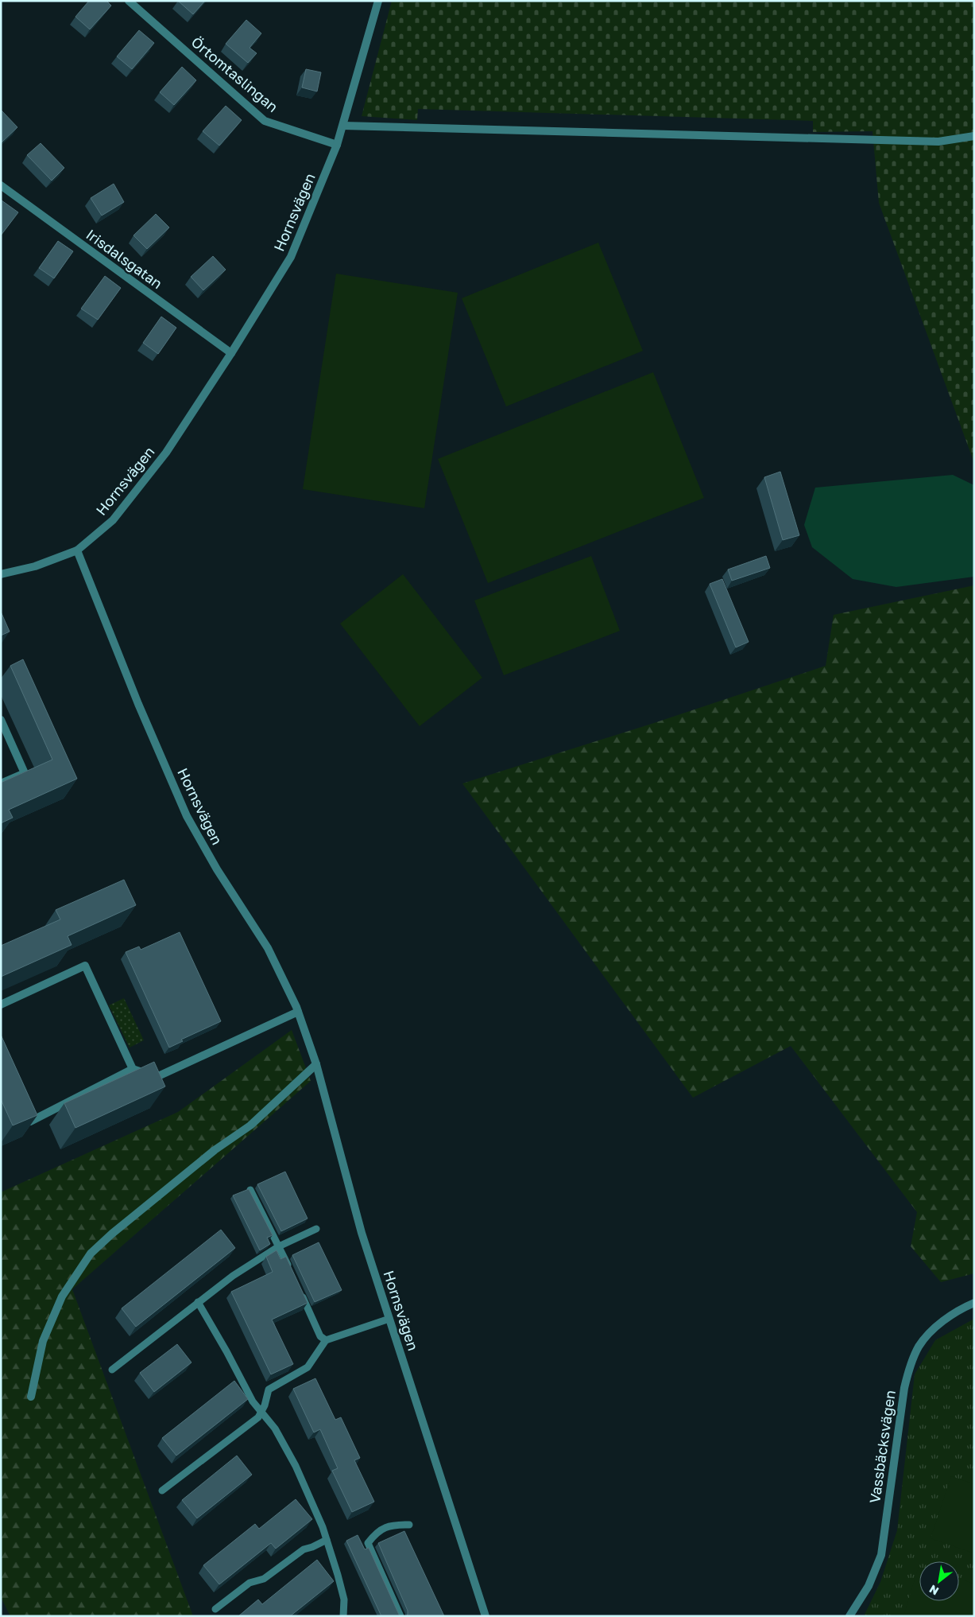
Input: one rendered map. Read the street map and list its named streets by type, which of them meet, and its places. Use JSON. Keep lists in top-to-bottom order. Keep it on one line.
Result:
{"streets":{"street":["Örtomtaslingan","Hornsvägen","Irisdalsgatan","Vassbäcksvägen"]},"crossings":[["Örtomtaslingan","Hornsvägen"],["Hornsvägen","Irisdalsgatan"]],"north":"bottom left"}
